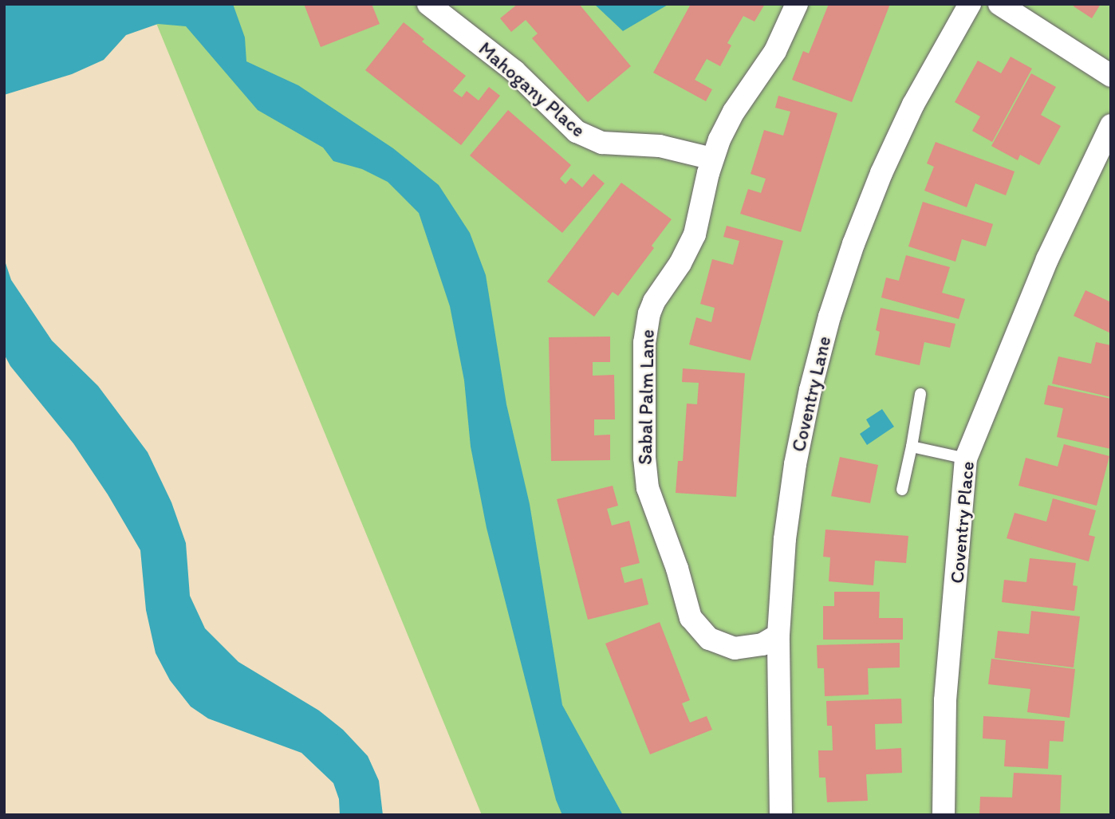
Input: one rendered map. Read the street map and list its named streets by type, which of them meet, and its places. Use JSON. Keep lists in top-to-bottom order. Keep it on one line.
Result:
{"streets":{"street":["Mahogany Place","Coventry Lane","Sabal Palm Lane","Coventry Place"]},"crossings":[["Mahogany Place","Sabal Palm Lane"],["Coventry Lane","Sabal Palm Lane"]]}
